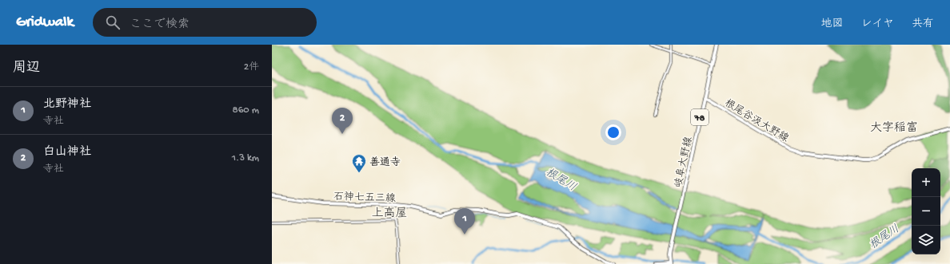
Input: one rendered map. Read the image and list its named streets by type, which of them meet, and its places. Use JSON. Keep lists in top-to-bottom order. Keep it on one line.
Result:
{"streets":{"main road":["78","根尾谷汲大野線","岐阜大野線","石神七五三線"]},"crossings":[["根尾谷汲大野線","岐阜大野線"]],"districts":["大字稲富","上高屋"],"water":["根尾川"],"places":{"temple":["善通寺"]},"page":{"header":"Gridwalk","search":"ここで検索","nav":["地図","レイヤ","共有"],"heading":["周辺","2件"],"list":[{"mark":"1","name":"北野神社","note":"寺社","value":"860 m"},{"mark":"2","name":"白山神社","note":"寺社","value":"1.3 km"}],"pins":["2","1"],"map_buttons":["+","−"]}}
